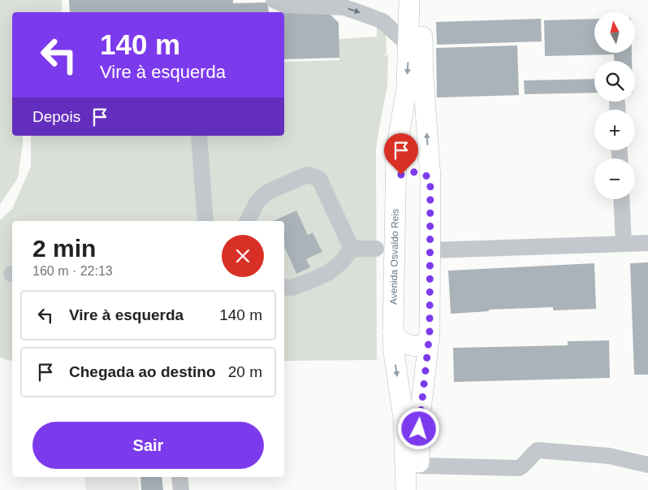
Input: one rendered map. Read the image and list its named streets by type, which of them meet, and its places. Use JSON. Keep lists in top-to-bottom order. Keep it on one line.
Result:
{"streets":{"main road":["Avenida Osvaldo Reis"]},"north":"top","page":{"map_buttons":["+","−"],"turn":["140 m","Vire à esquerda"],"then":"Depois","heading":["2 min","160 m · 22:13"],"list":[{"name":"Vire à esquerda","value":"140 m"},{"name":"Chegada ao destino","value":"20 m"}],"buttons":"Sair"}}
